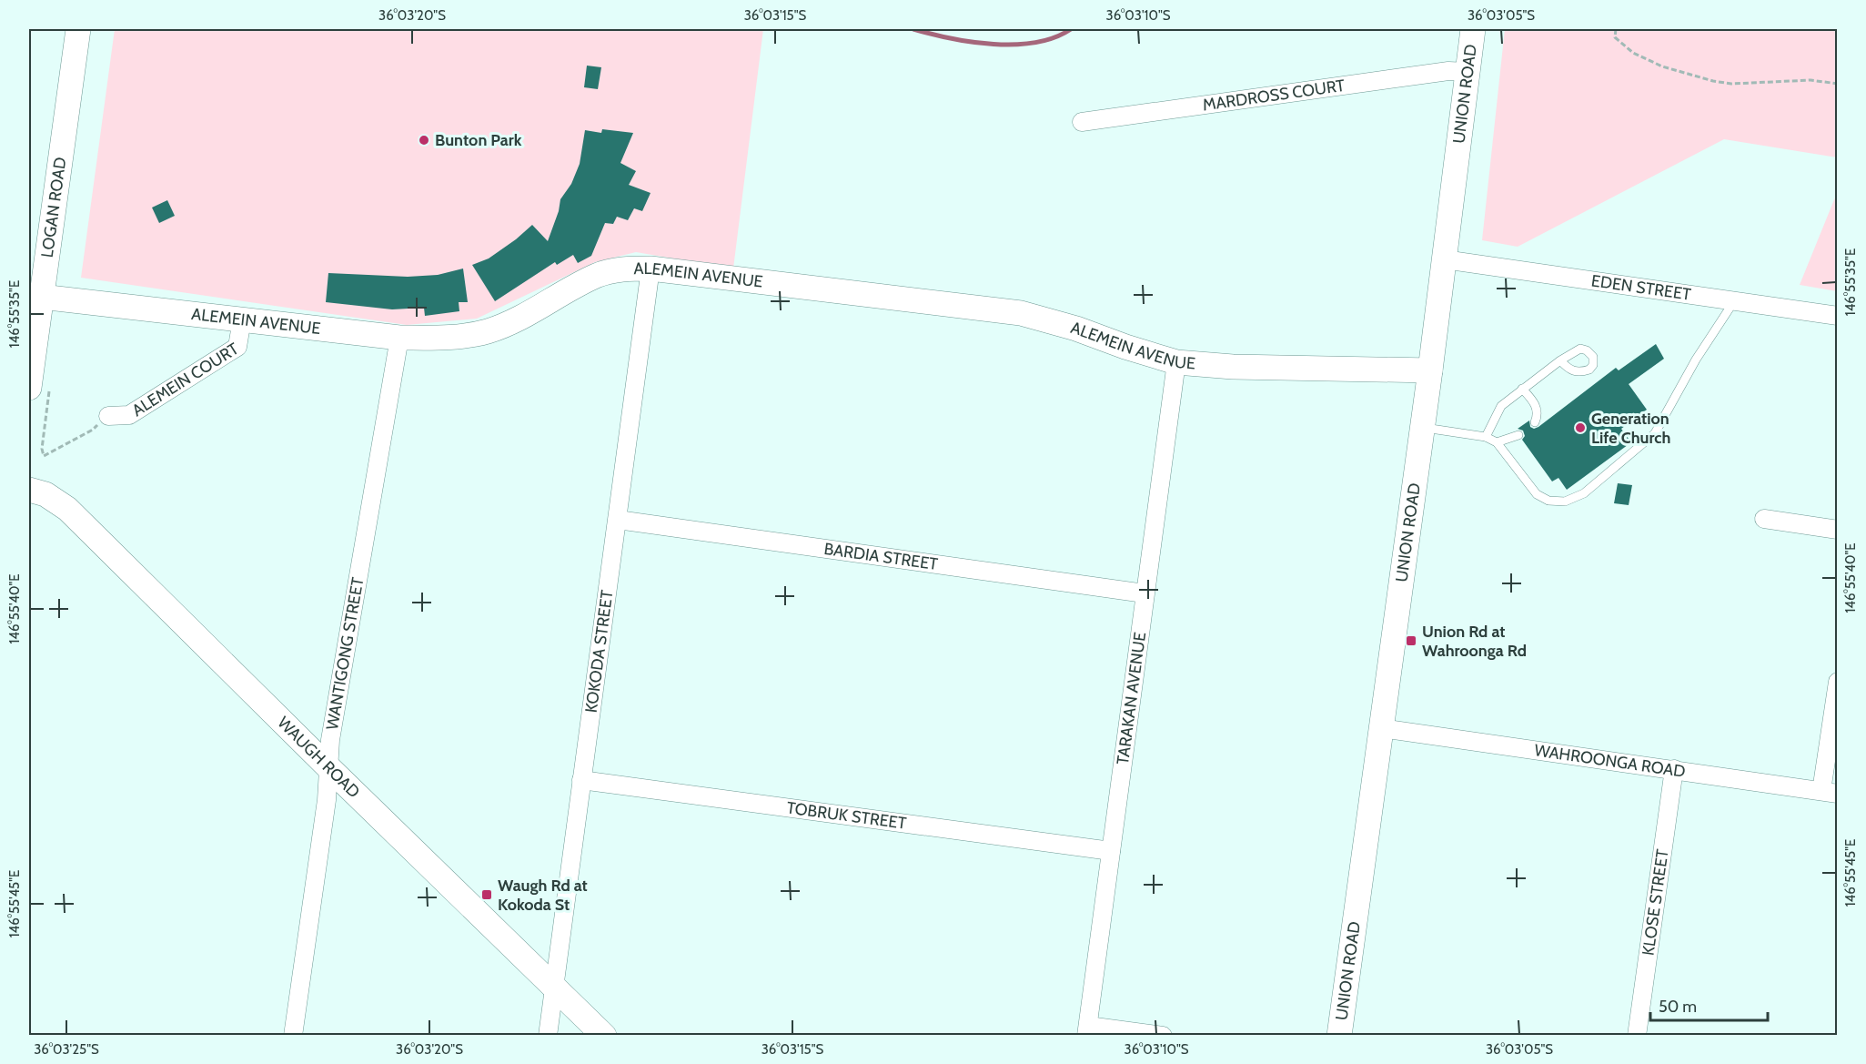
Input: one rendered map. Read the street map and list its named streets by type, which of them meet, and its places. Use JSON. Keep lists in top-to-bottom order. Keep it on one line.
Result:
{"streets":{"main road":["UNION ROAD","LOGAN ROAD","ALEMEIN AVENUE","WAUGH ROAD"],"street":["MARDROSS COURT","EDEN STREET","ALEMEIN COURT","BARDIA STREET","KOKODA STREET","WANTIGONG STREET","TARAKAN AVENUE","WAHROONGA ROAD","TOBRUK STREET","KLOSE STREET"]},"crossings":[["UNION ROAD","MARDROSS COURT"],["UNION ROAD","ALEMEIN AVENUE"],["UNION ROAD","EDEN STREET"],["UNION ROAD","WAHROONGA ROAD"],["LOGAN ROAD","ALEMEIN AVENUE"],["ALEMEIN AVENUE","ALEMEIN COURT"],["ALEMEIN AVENUE","KOKODA STREET"],["ALEMEIN AVENUE","WANTIGONG STREET"],["ALEMEIN AVENUE","TARAKAN AVENUE"],["BARDIA STREET","KOKODA STREET"],["BARDIA STREET","TARAKAN AVENUE"],["KOKODA STREET","WAUGH ROAD"],["KOKODA STREET","TOBRUK STREET"],["WANTIGONG STREET","WAUGH ROAD"],["TARAKAN AVENUE","TOBRUK STREET"],["WAHROONGA ROAD","KLOSE STREET"]],"places":{"other":["Bunton Park","Generation Life Church"],"transit":["Union Rd at Wahroonga Rd","Waugh Rd at Kokoda St"]},"scale_bar":"50 m","coordinates":["36°03'20\"S","36°03'15\"S","36°03'10\"S","36°03'05\"S","146°55'35\"E","146°55'40\"E","146°55'45\"E","36°03'25\"S"]}
